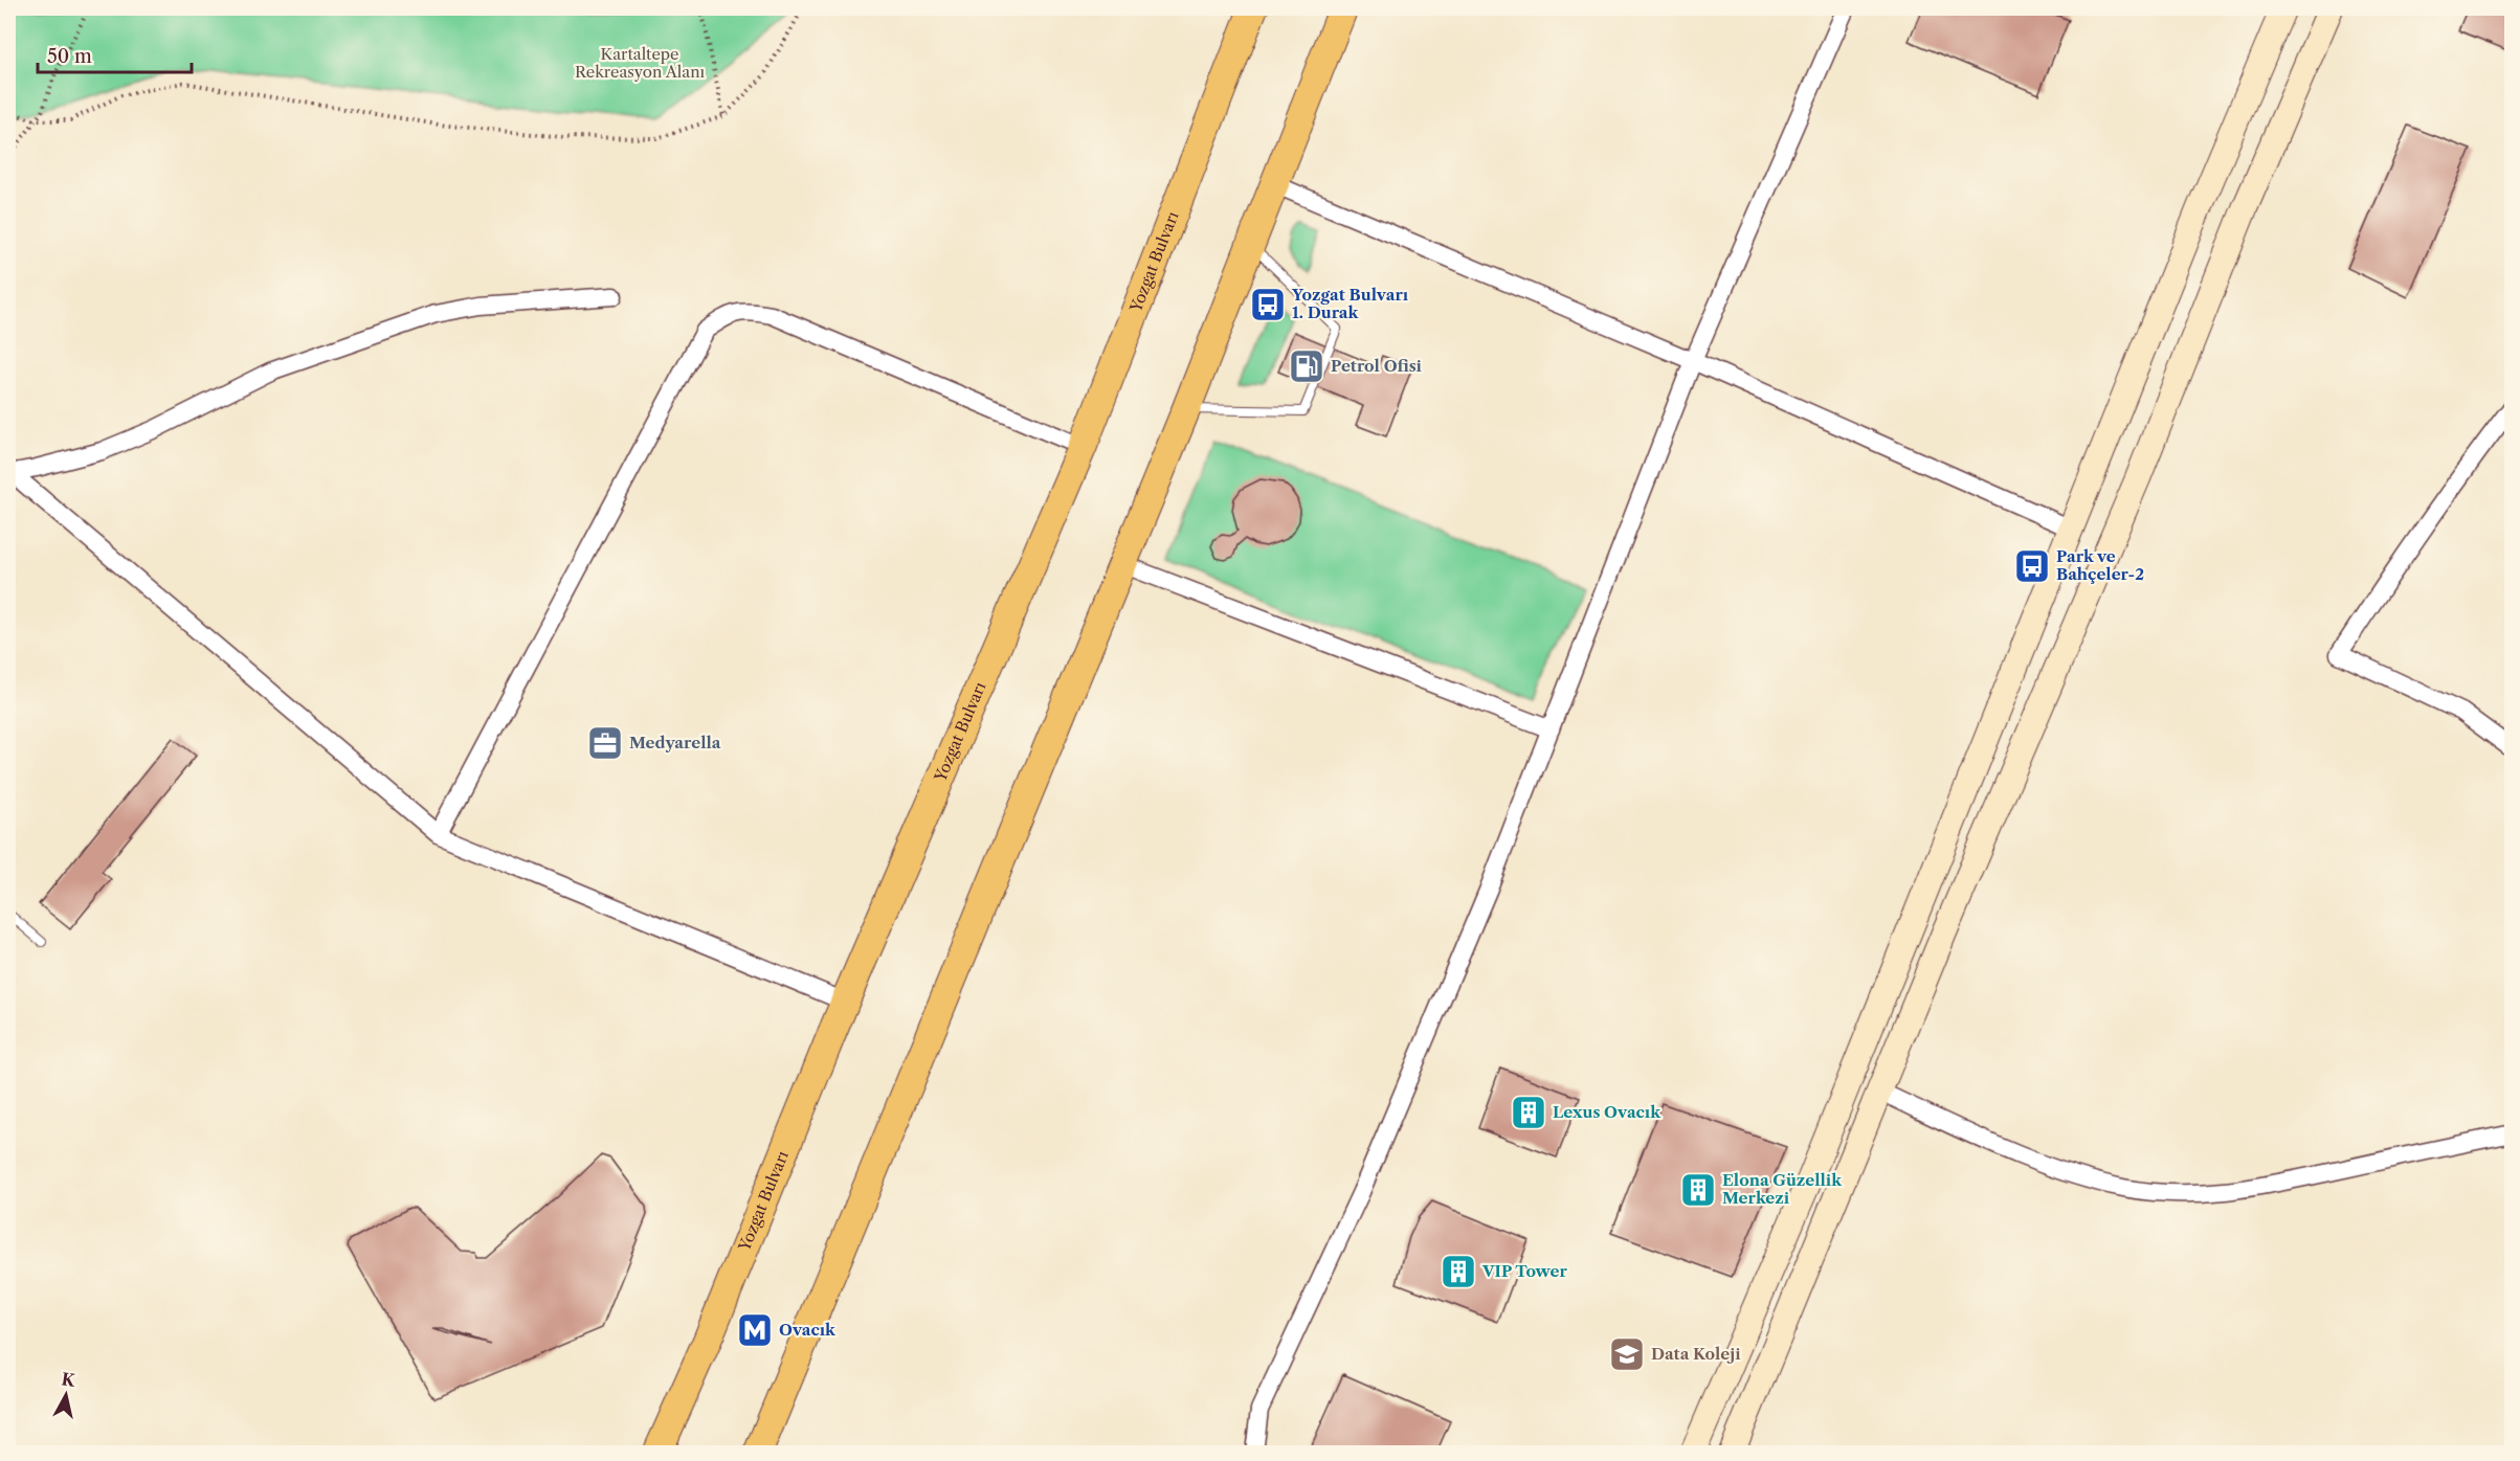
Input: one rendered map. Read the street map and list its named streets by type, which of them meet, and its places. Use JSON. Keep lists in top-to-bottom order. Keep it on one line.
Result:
{"streets":{"main road":["Yozgat Bulvarı"]},"parks":["Kartaltepe Rekreasyon Alanı"],"places":{"bus stop":["Yozgat Bulvarı 1. Durak","Park ve Bahçeler-2"],"fuel station":["Petrol Ofisi"],"office":["Medyarella"],"building":["Lexus Ovacık","Elona Güzellik Merkezi","VIP Tower"],"metro station":["Ovacık"],"school or university":["Data Koleji"]},"scale_bar":"50 m","north":"top"}
